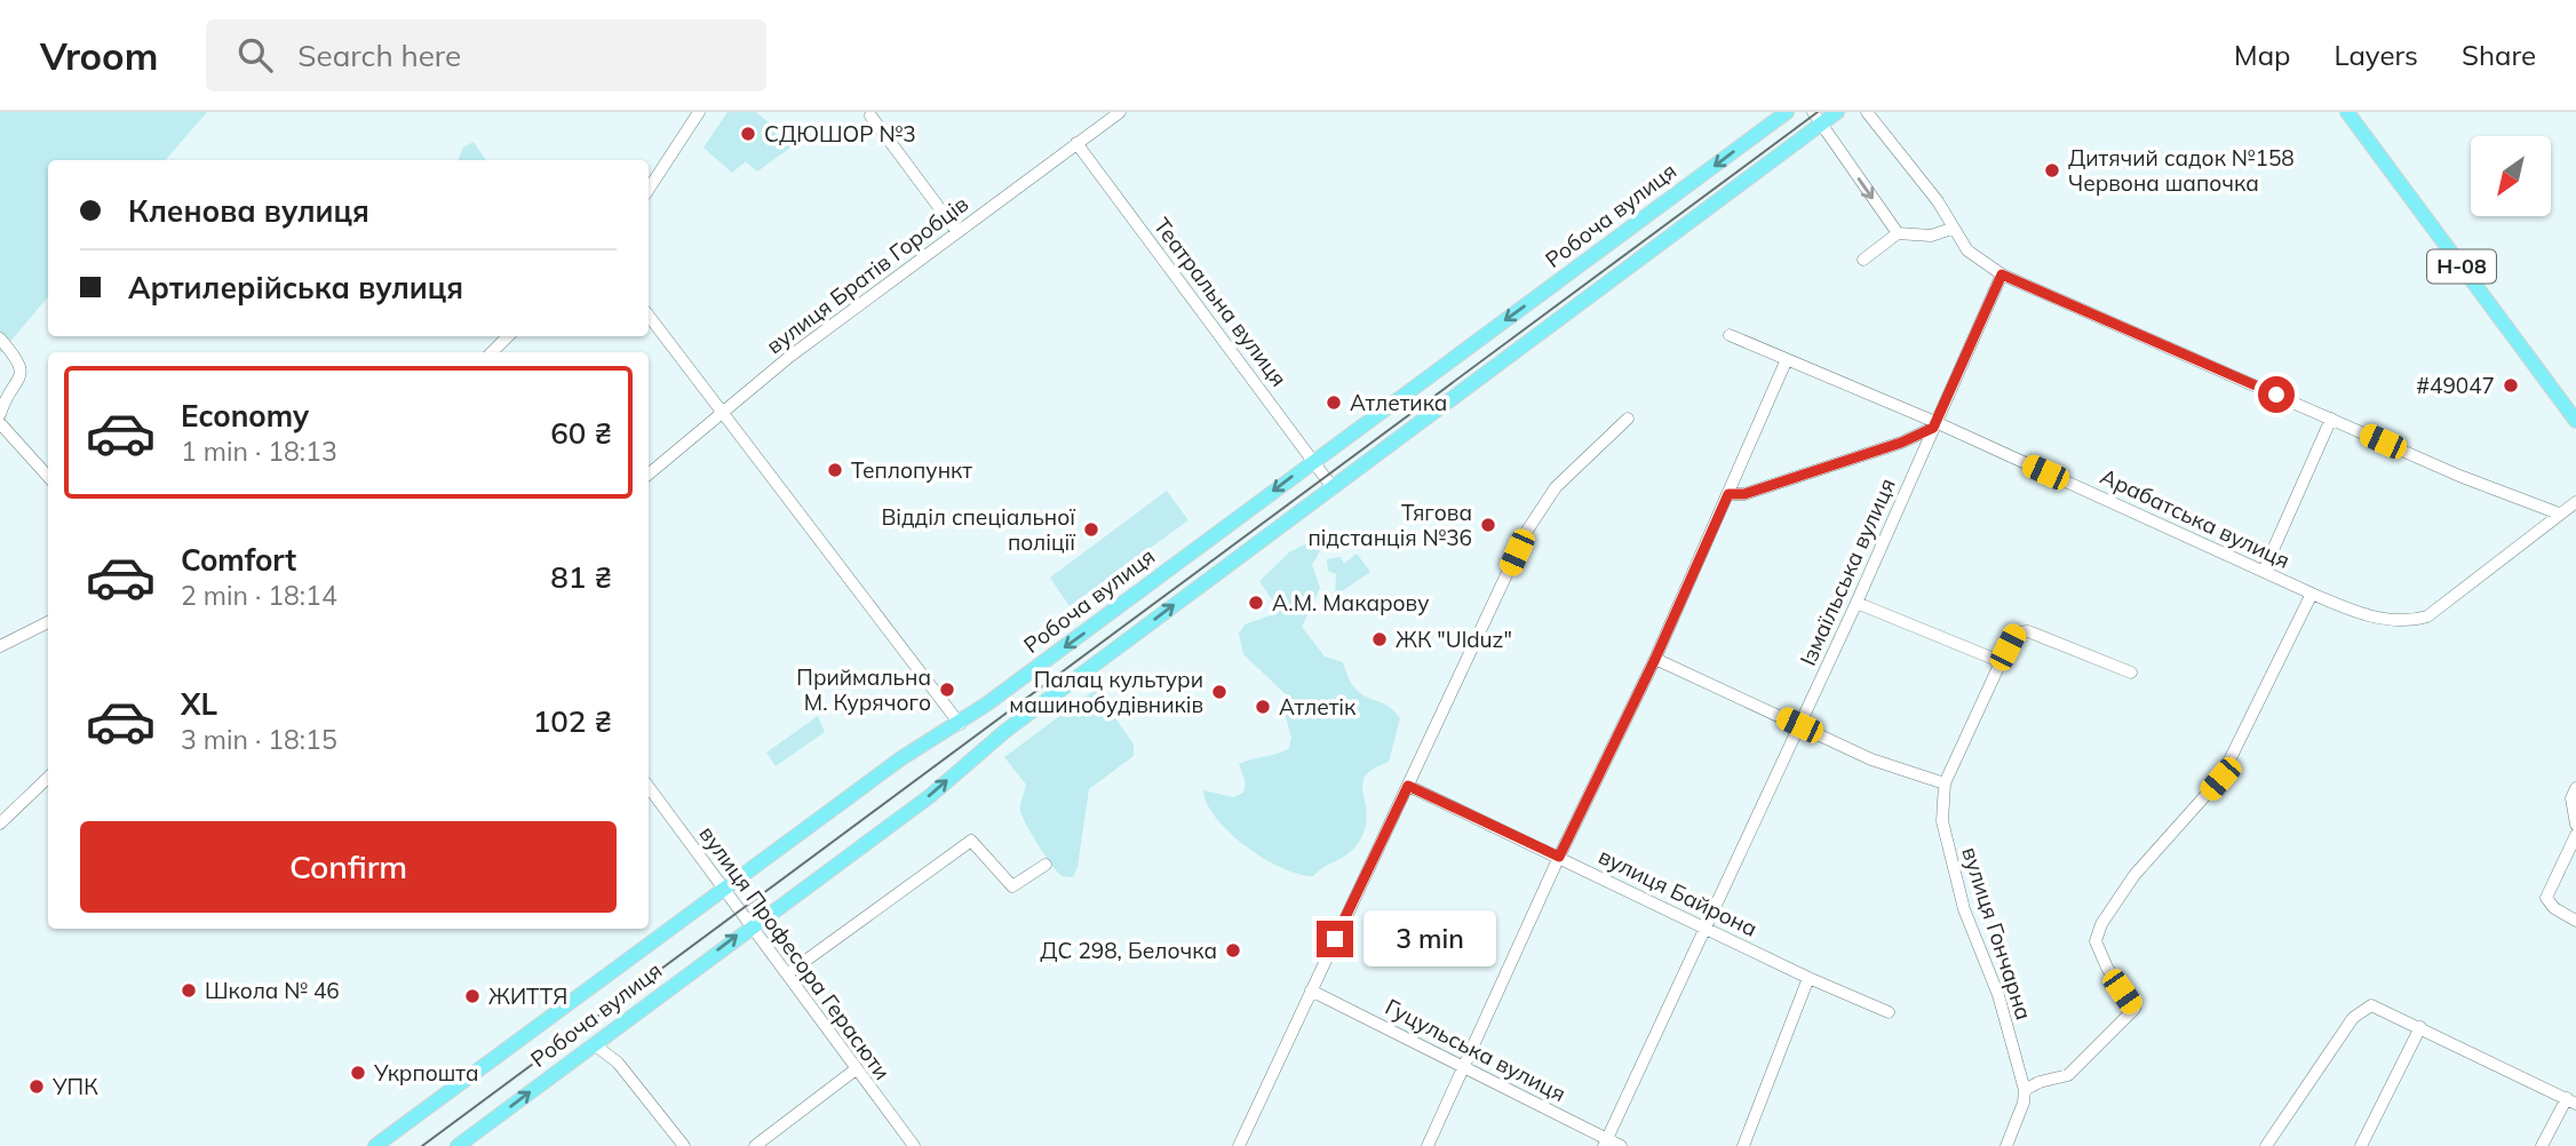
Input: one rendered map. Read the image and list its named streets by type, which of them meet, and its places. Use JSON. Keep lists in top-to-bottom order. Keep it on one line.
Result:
{"streets":{"main road":["Робоча вулиця","Н-08"],"street":["вулиця Братів Горобців","Театральна вулиця","Арабатська вулиця","Ізмаїльська вулиця","вулиця Байрона","вулиця Гончарна","вулиця Професора Герасюти","Гуцульська вулиця"]},"crossings":[["Робоча вулиця","Театральна вулиця"],["Робоча вулиця","вулиця Професора Герасюти"],["вулиця Братів Горобців","Театральна вулиця"],["Арабатська вулиця","Ізмаїльська вулиця"],["Ізмаїльська вулиця","вулиця Байрона"],["Ізмаїльська вулиця","Гуцульська вулиця"]],"places":["СДЮШОР №3","Дитячий садок №158 Червона шапочка","#49047","Атлетика","Теплопункт","Тягова пiдстанцiя №36","Відділ спеціальної поліції","А.М. Макарову","ЖК \"Ulduz\"","Приймальна М. Курячого","Палац культури машинобудівників","Атлетік","ДС 298, Белочка","Школа № 46","ЖИТТЯ","Укрпошта","УПК"],"north":"bottom left","page":{"header":"Vroom","search":"Search here","nav":["Map","Layers","Share"],"banner":["Кленова вулиця","Артилерійська вулиця"],"list":[{"name":"Economy","note":"1 min · 18:13","value":"60 ₴"},{"name":"Comfort","note":"2 min · 18:14","value":"81 ₴"},{"name":"XL","note":"3 min · 18:15","value":"102 ₴"}],"buttons":"Confirm","bubble":"3 min"}}
